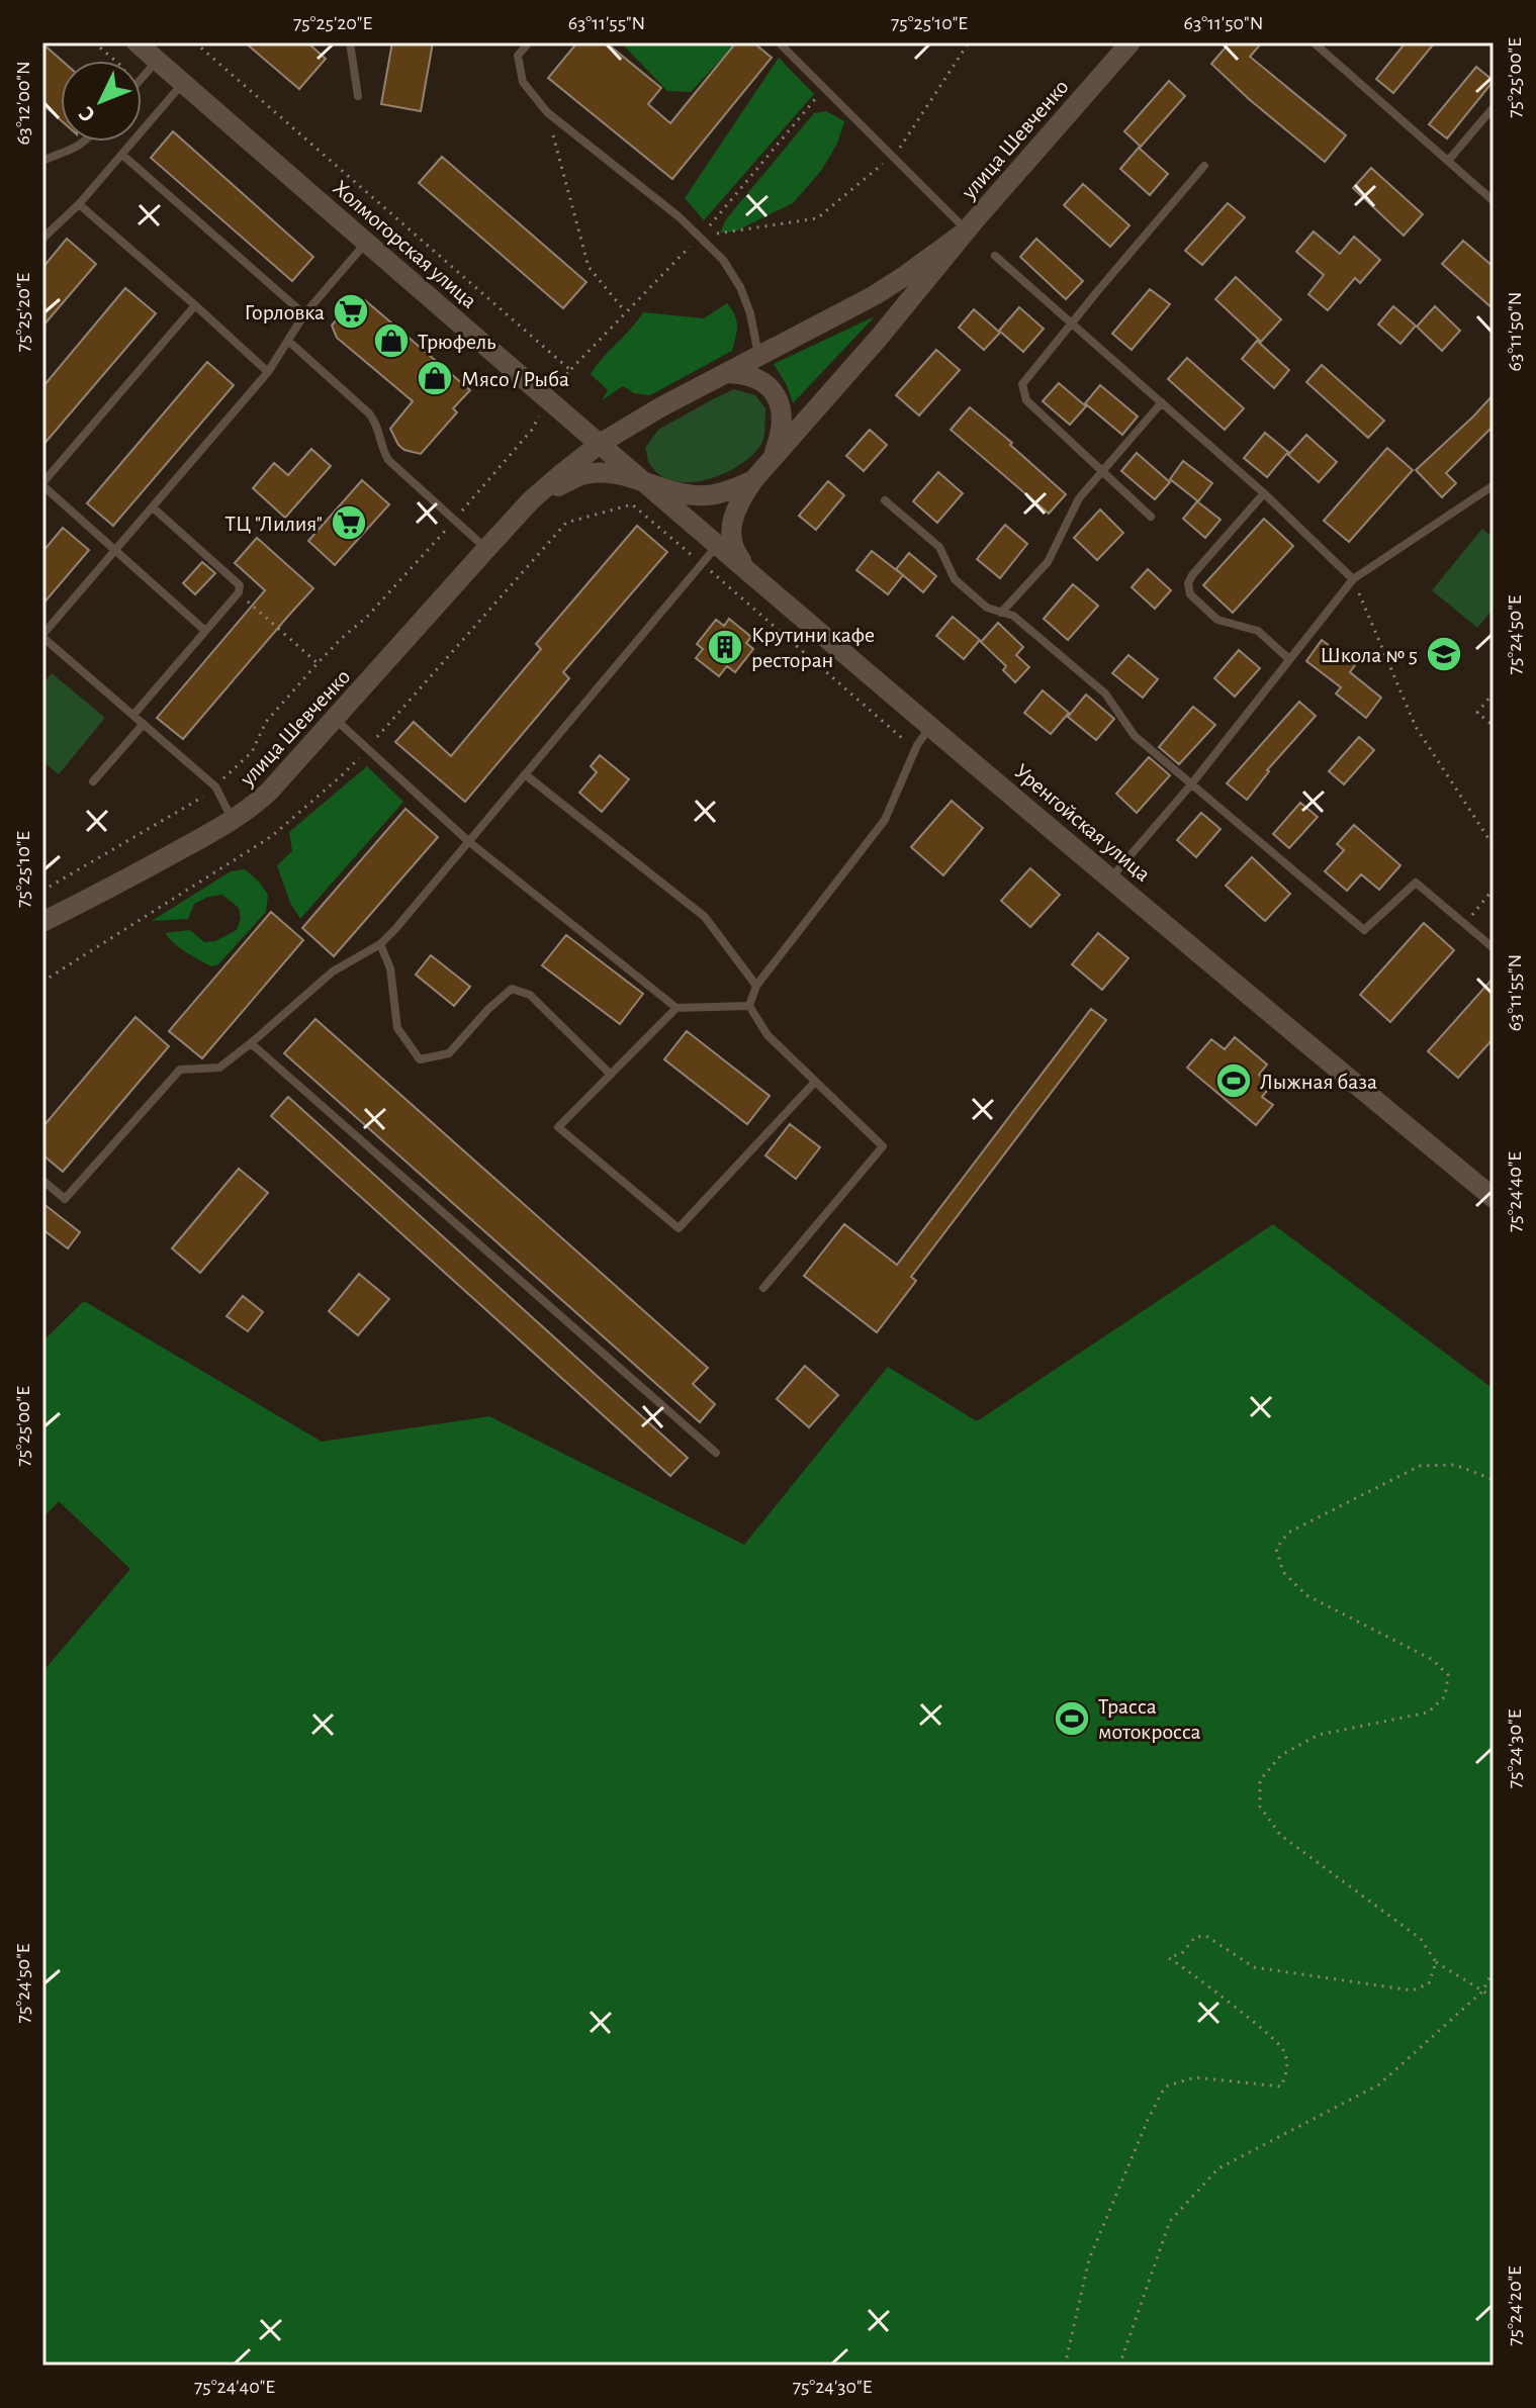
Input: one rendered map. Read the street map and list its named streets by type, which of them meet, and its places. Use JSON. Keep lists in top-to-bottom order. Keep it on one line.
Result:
{"streets":{"street":["улица Шевченко","Холмогорская улица","Уренгойская улица"]},"crossings":[["Холмогорская улица","Уренгойская улица"]],"places":{"supermarket":["Горловка","ТЦ \"Лилия\""],"shop":["Трюфель","Мясо / Рыба"],"building":["Крутини кафе ресторан"],"school or university":["Школа № 5"],"sports":["Лыжная база","Трасса мотокросса"]},"north":"bottom left","coordinates":["75°25'20\"E","63°11'55\"N","75°25'10\"E","63°11'50\"N","75°25'00\"E","63°12'00\"N","75°24'50\"E","75°24'40\"E","75°24'30\"E","75°24'20\"E"]}
